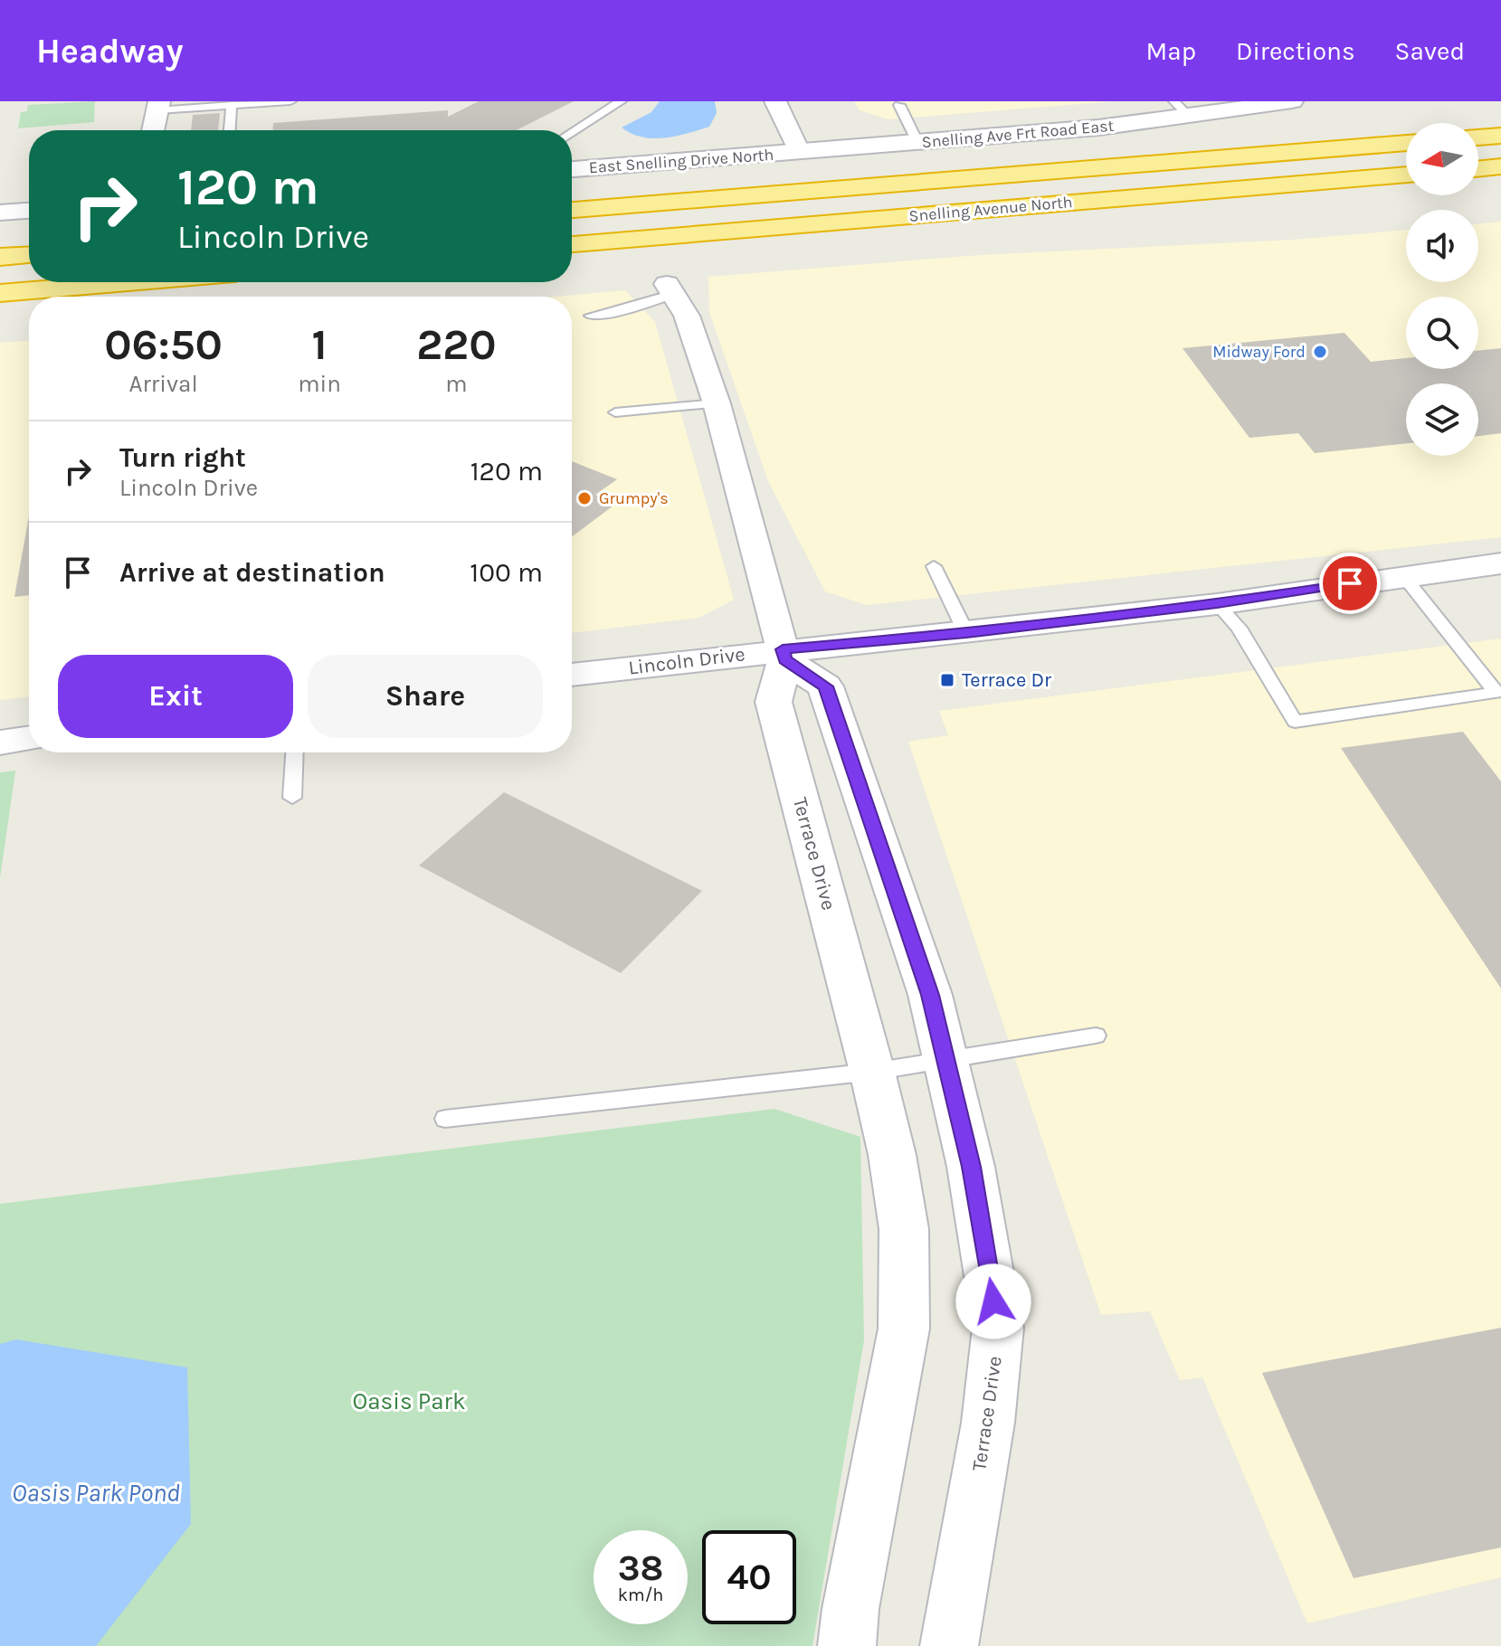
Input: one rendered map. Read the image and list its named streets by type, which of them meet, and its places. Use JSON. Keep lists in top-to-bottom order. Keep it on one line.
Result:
{"streets":{"highway":["Snelling Avenue North"],"street":["Snelling Ave Frt Road East","East Snelling Drive North","Lincoln Drive","Terrace Drive"]},"crossings":[["Snelling Ave Frt Road East","East Snelling Drive North"],["Lincoln Drive","Terrace Drive"]],"water":["Oasis Park Pond"],"parks":["Oasis Park"],"places":{"other":["Midway Ford","Grumpy's"],"transit":["Terrace Dr"]},"north":"left","page":{"header":"Headway","nav":["Map","Directions","Saved"],"turn":["120 m","Lincoln Drive"],"eta":["06:50","Arrival","1","min","220","m"],"list":[{"name":"Turn right","note":"Lincoln Drive","value":"120 m"},{"name":"Arrive at destination","value":"100 m"}],"buttons":["Exit","Share"],"speed":"38 km/h","limit":"40"}}
